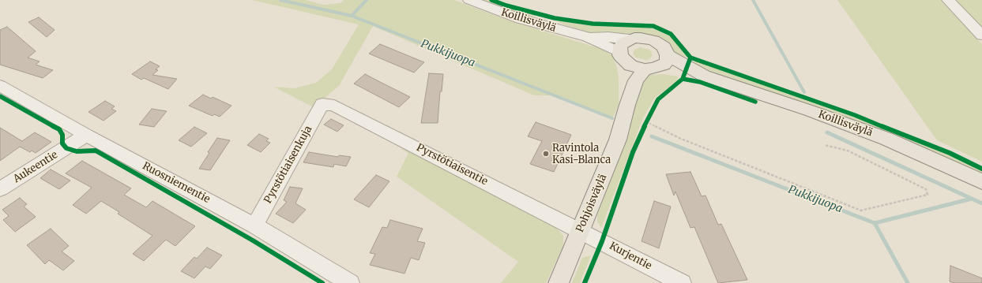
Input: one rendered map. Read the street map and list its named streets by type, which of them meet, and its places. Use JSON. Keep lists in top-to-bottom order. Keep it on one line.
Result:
{"streets":{"main road":["Koillisväylä","Pohjoisväylä"],"street":["Pyrstötiaisenkuja","Pyrstötiaisentie","Aukeentie","Ruosniementie","Kurjentie"]},"crossings":[["Koillisväylä","Pohjoisväylä"],["Pyrstötiaisenkuja","Pyrstötiaisentie"],["Pyrstötiaisenkuja","Ruosniementie"],["Pyrstötiaisentie","Pohjoisväylä"],["Pyrstötiaisentie","Kurjentie"],["Aukeentie","Ruosniementie"],["Pohjoisväylä","Kurjentie"]],"water":["Pukkijuopa"],"places":["Ravintola Kasi-Blanca"]}
